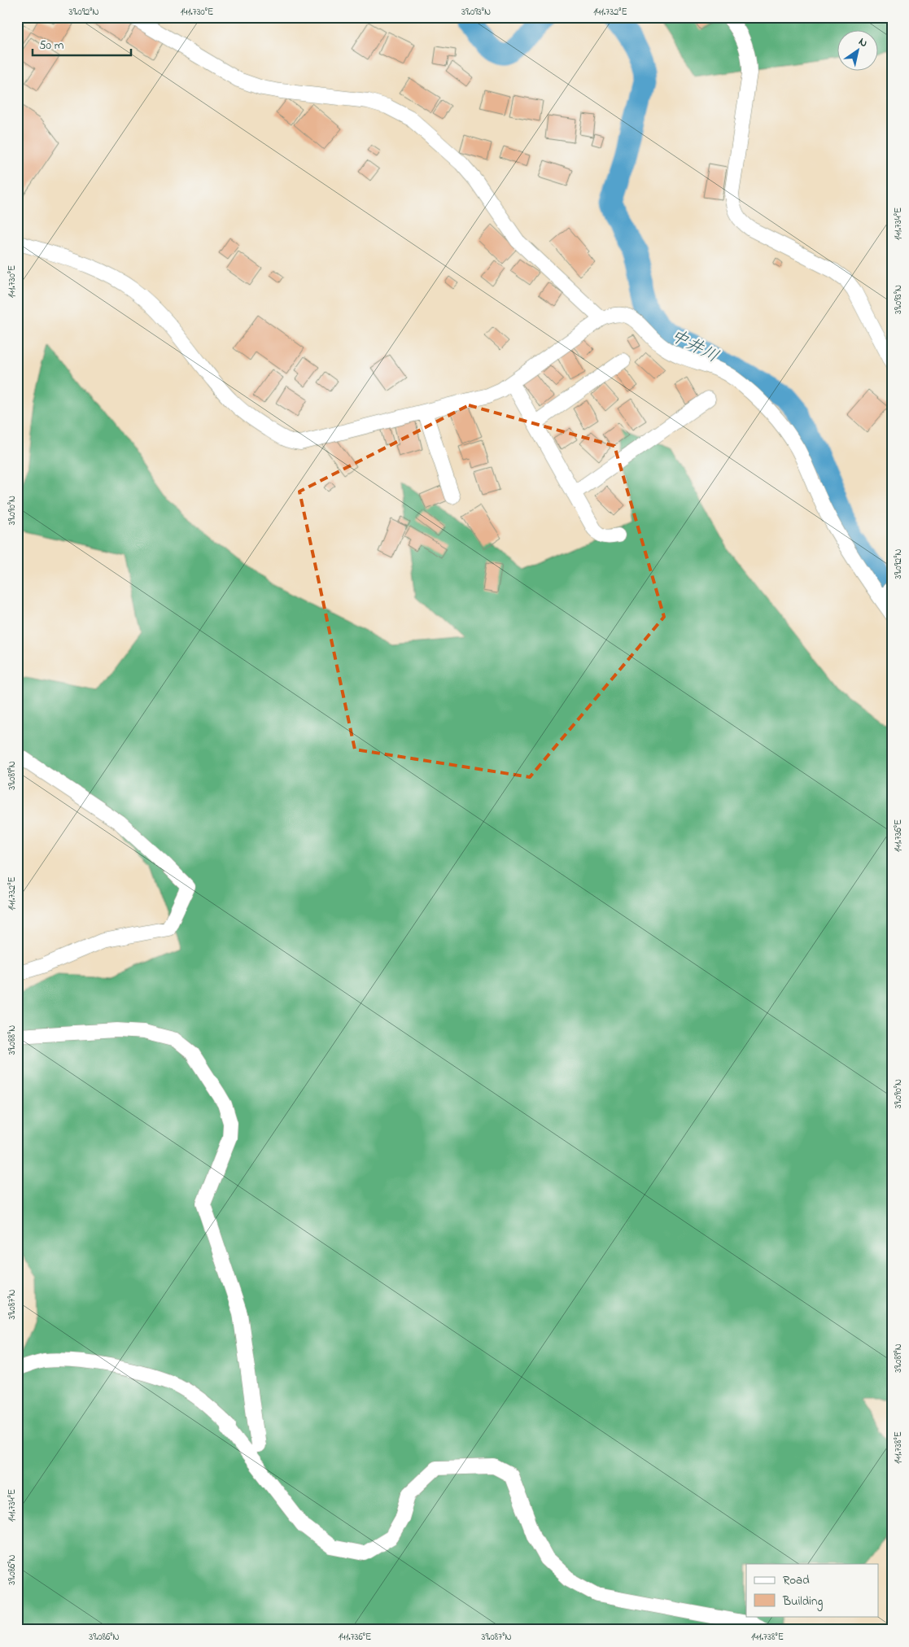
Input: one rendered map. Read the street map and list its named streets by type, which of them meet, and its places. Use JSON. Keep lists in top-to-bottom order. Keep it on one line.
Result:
{"water":["中井川"],"legend":["Road","Building"],"scale_bar":"50 m","north":"top right","coordinates":["39.092°N","141.730°E","39.093°N","141.732°E","141.734°E","39.090°N","39.089°N","141.736°E","39.088°N","39.087°N","141.738°E","39.086°N"]}
